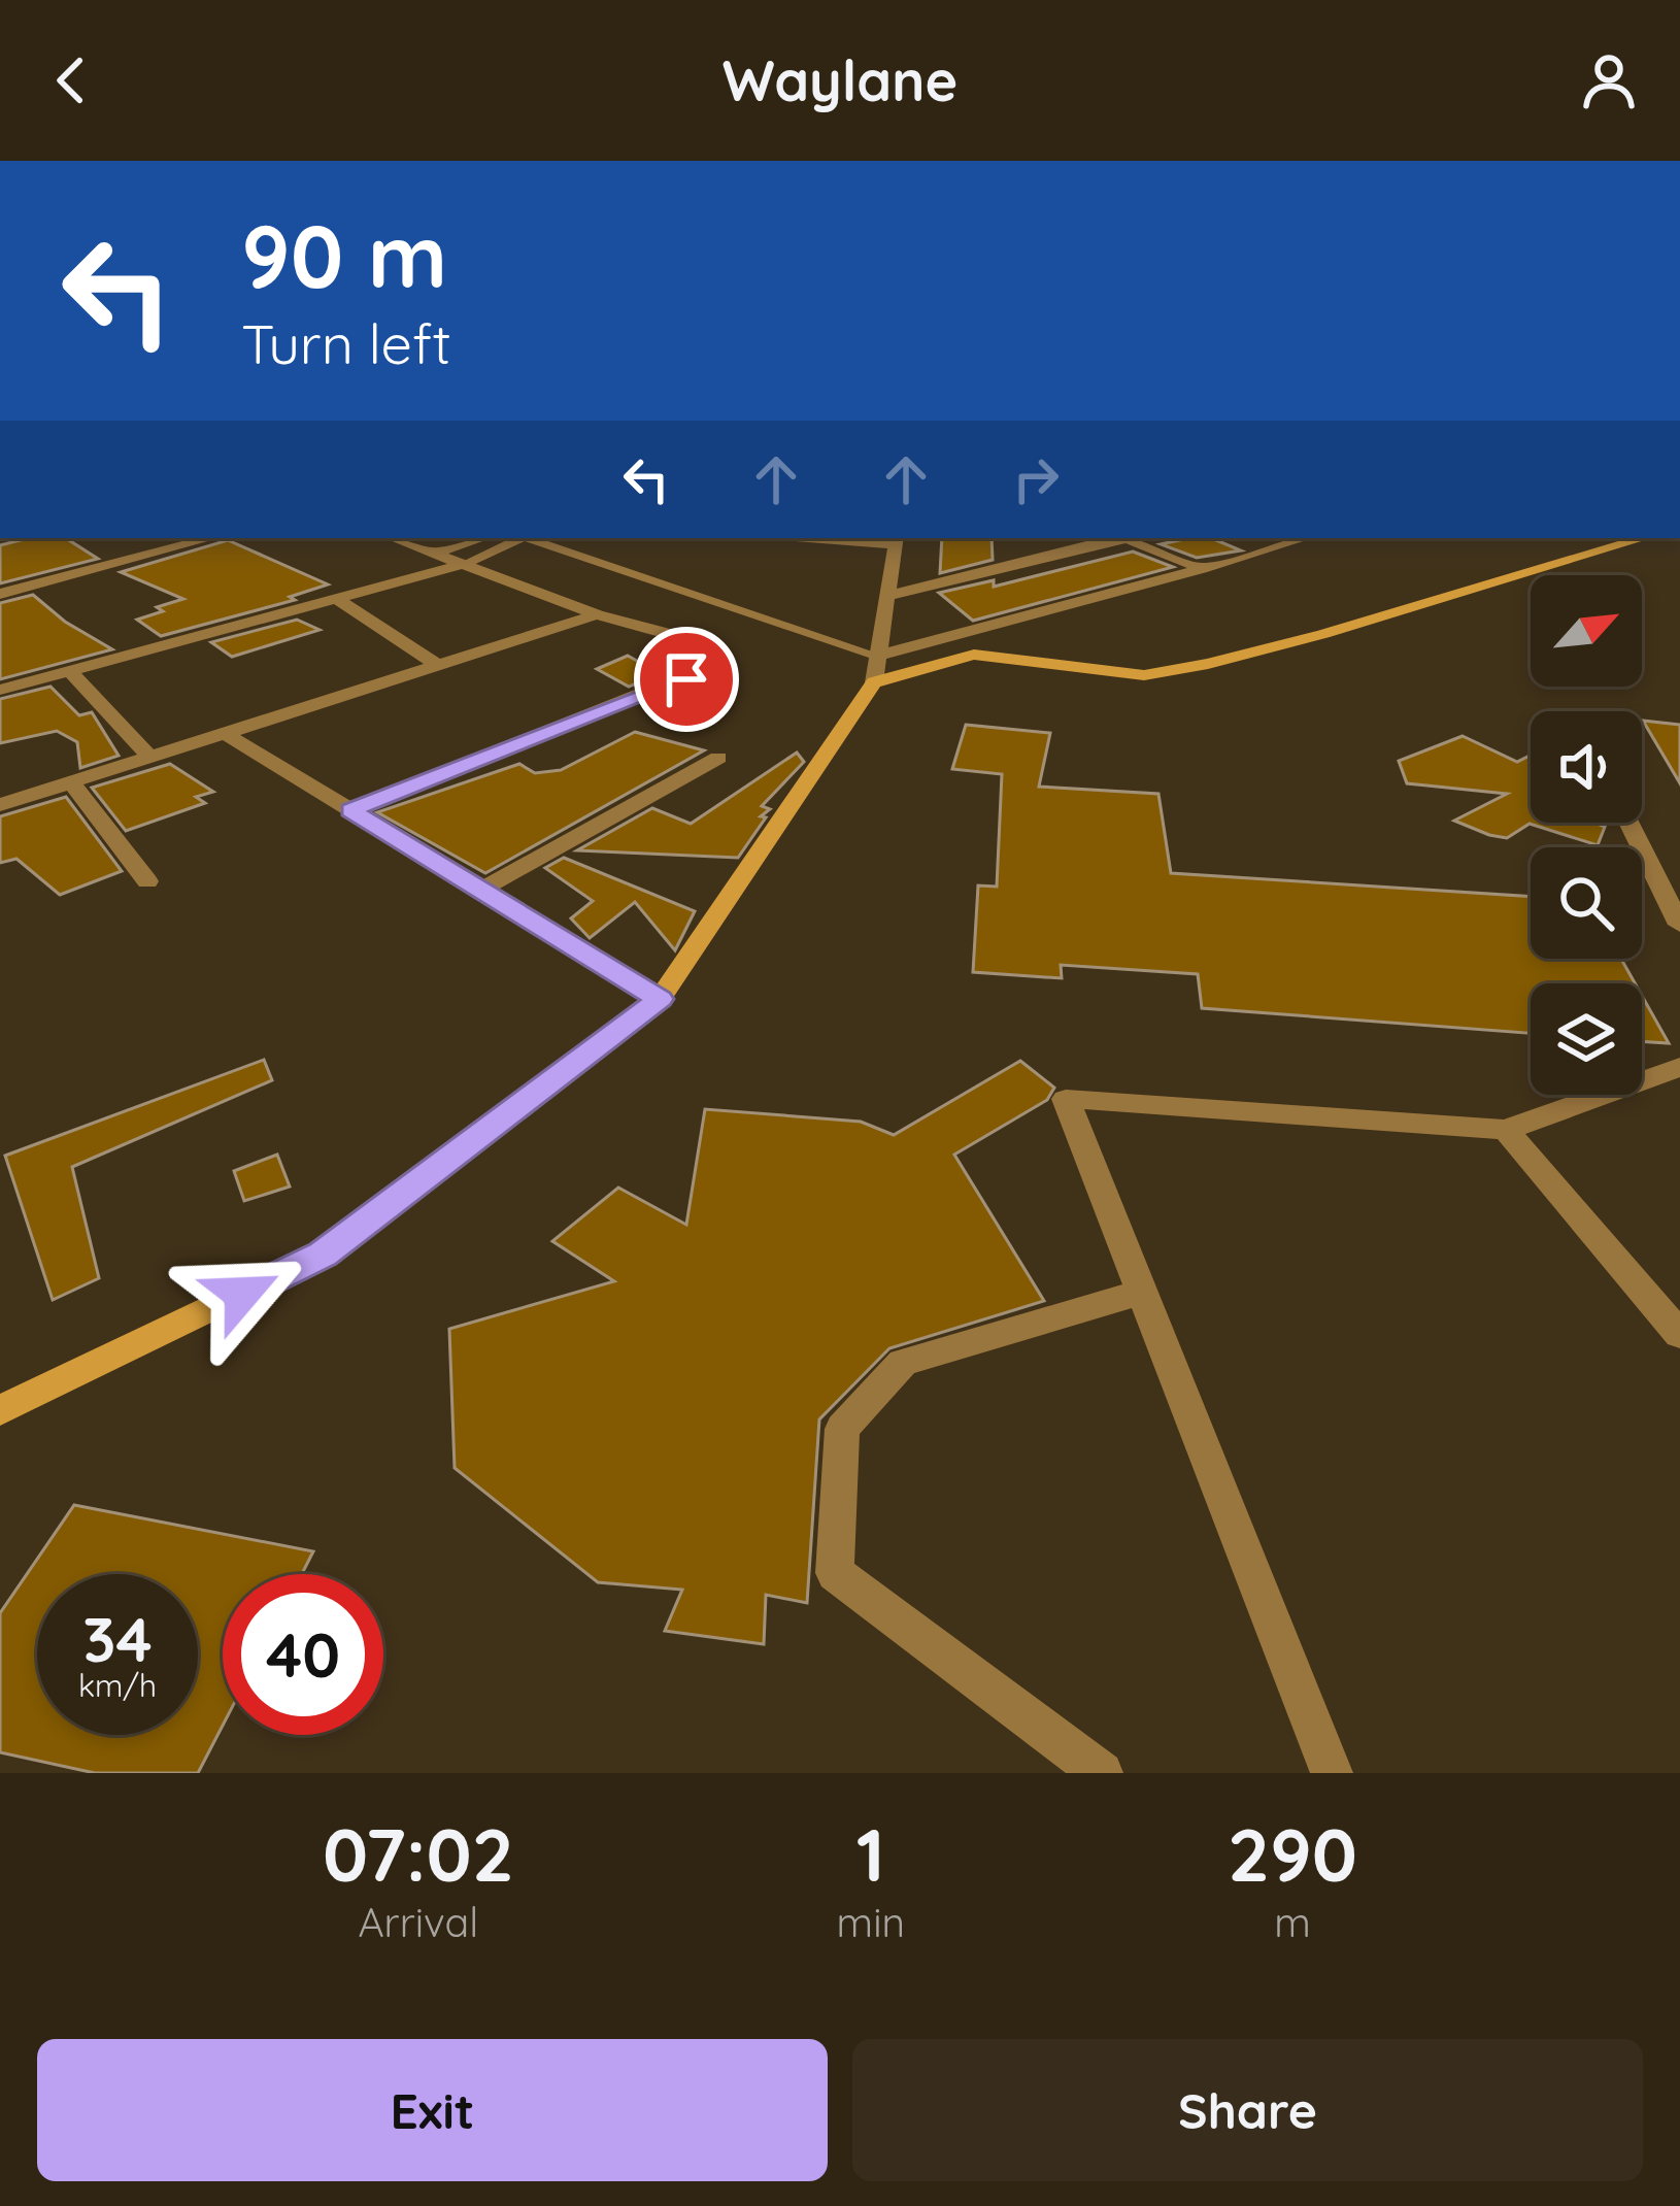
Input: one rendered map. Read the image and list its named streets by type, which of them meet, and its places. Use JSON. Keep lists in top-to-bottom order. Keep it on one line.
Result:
{"north":"top right","page":{"header":"Waylane","turn":["90 m","Turn left"],"speed":"34 km/h","limit":"40","eta":["07:02","Arrival","1","min","290","m"],"buttons":["Exit","Share"]}}
